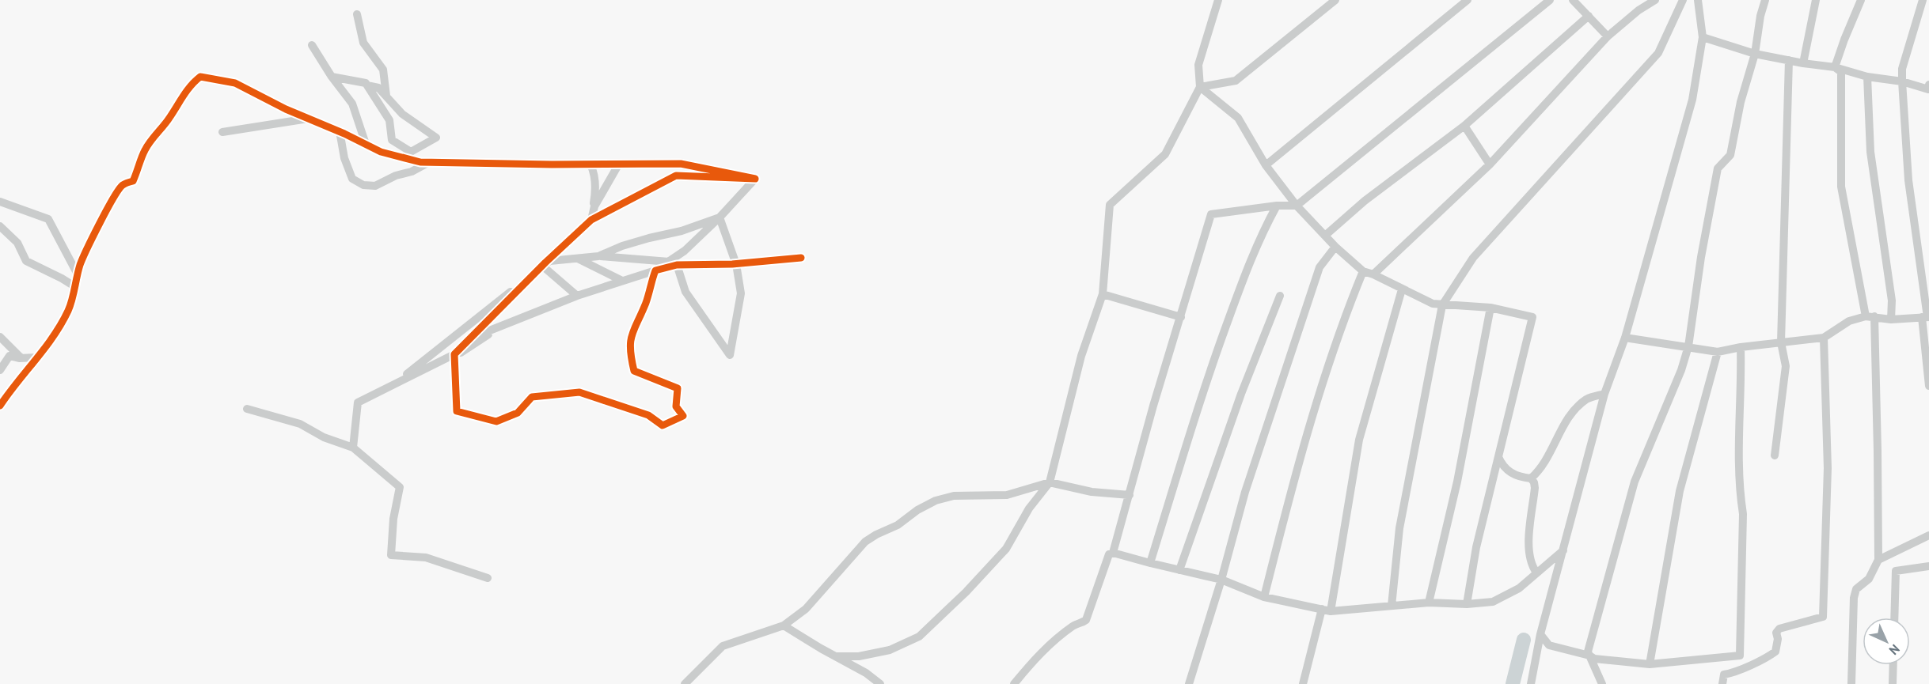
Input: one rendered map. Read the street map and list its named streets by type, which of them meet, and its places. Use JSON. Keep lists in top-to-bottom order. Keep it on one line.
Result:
{"north":"bottom right"}
